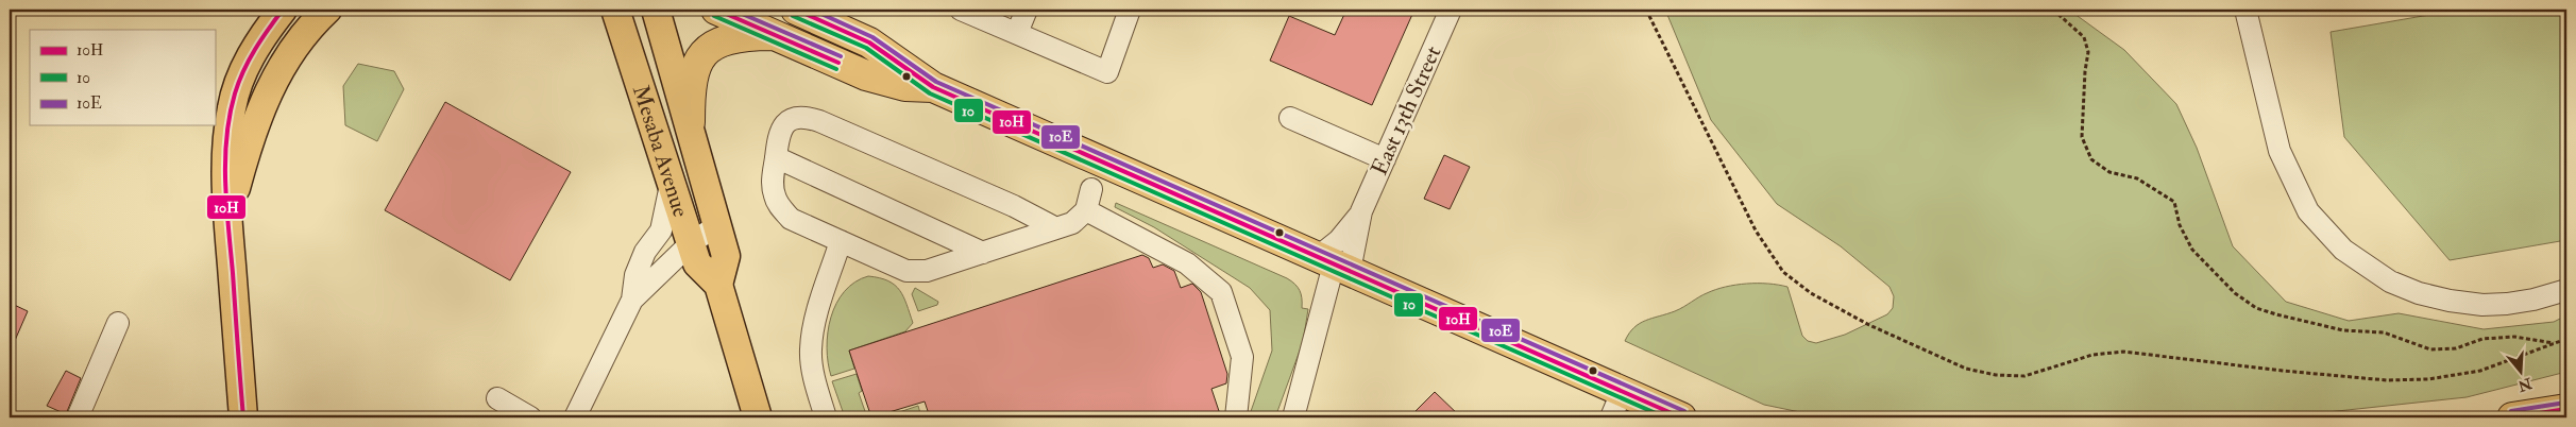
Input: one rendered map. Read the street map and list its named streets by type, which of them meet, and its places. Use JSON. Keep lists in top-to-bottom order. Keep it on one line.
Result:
{"streets":{"main road":["Mesaba Avenue"],"street":["East 13th Street"]},"lines":["transit line 10H","transit line 10E","transit line 10"],"legend":["10H","10","10E"],"north":"bottom"}
